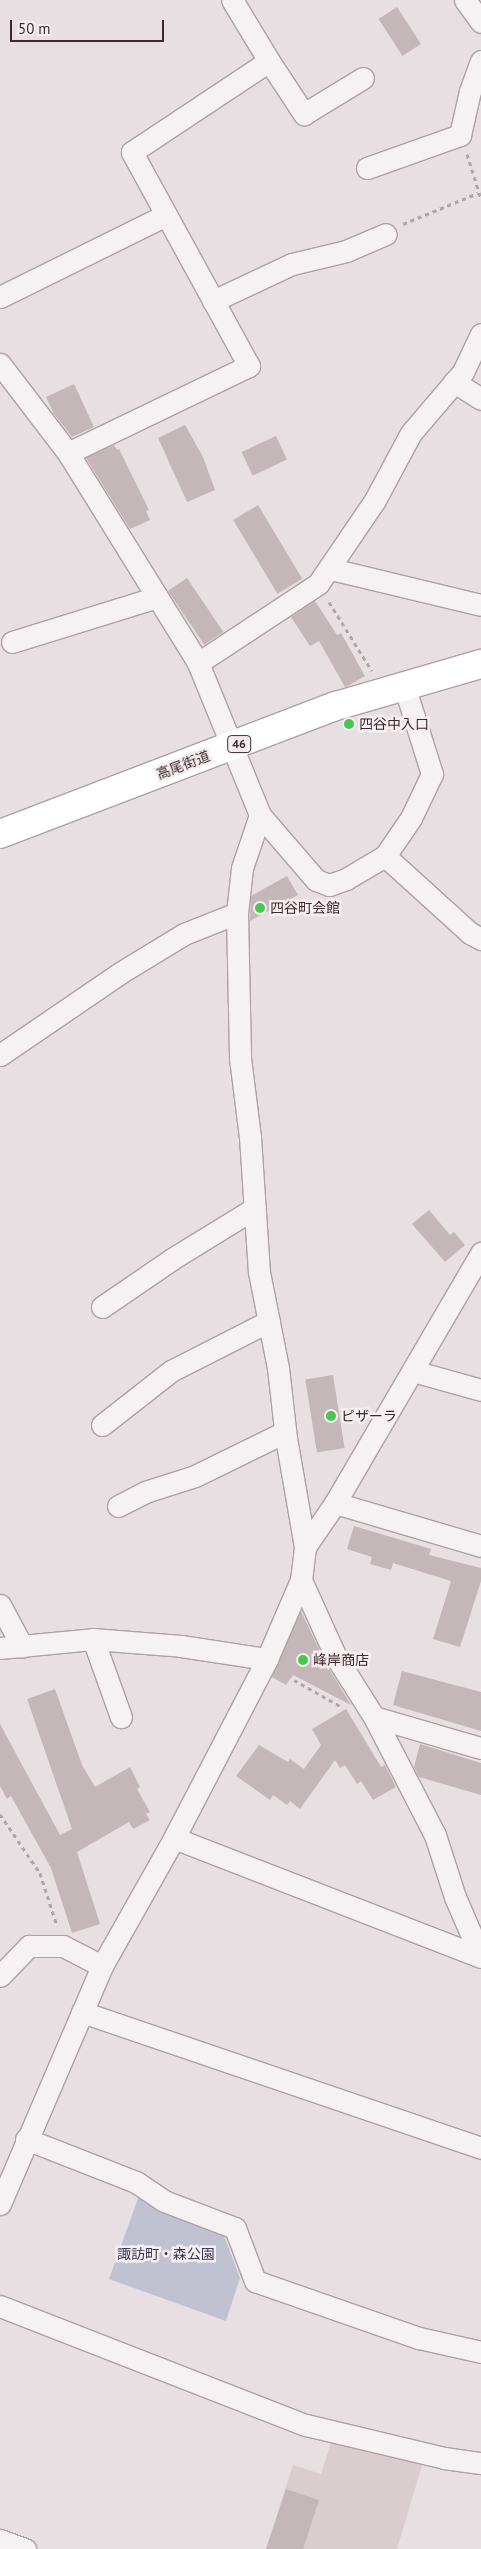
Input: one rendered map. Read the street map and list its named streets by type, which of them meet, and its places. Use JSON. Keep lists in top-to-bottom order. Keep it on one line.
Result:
{"streets":{"main road":["46","高尾街道"]},"parks":["諏訪町・森公園"],"places":["四谷中入口","四谷町会館","ピザーラ","峰岸商店"],"scale_bar":"50 m"}
